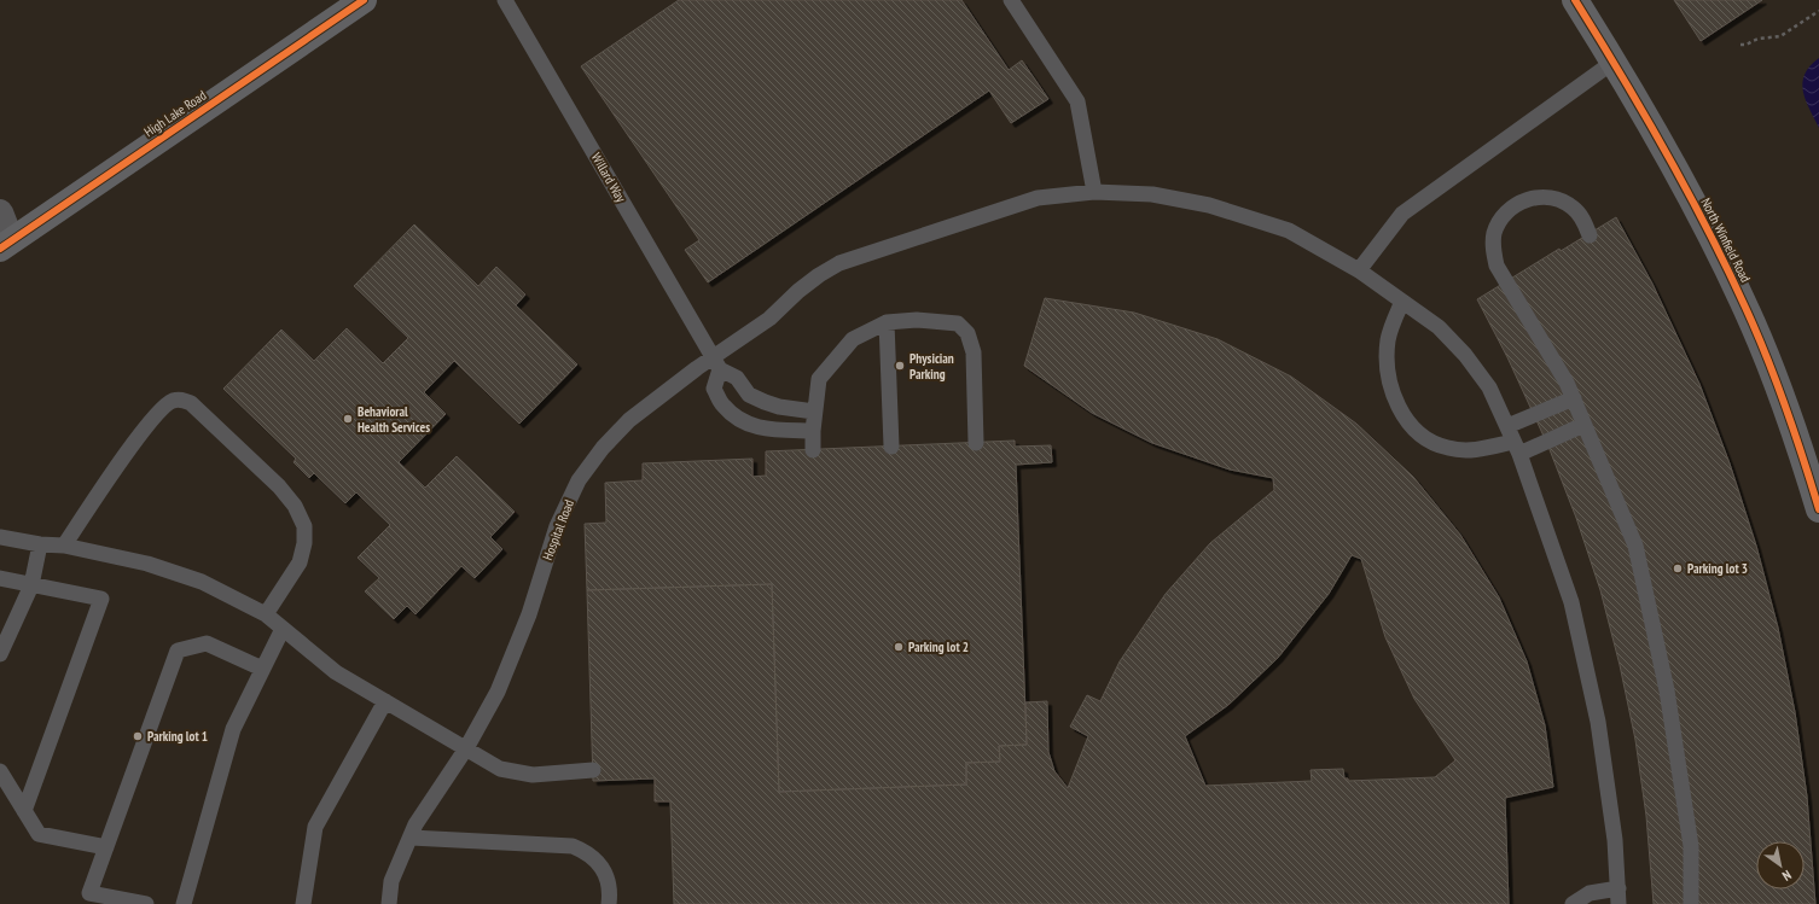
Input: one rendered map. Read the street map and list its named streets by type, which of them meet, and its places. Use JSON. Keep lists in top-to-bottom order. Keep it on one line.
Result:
{"streets":{"street":["High Lake Road","North Winfield Road"],"lane":["Willard Way","Hospital Road"]},"crossings":[["Willard Way","Hospital Road"]],"places":["Physician Parking","Behavioral Health Services","Parking lot 3","Parking lot 2","Parking lot 1"],"north":"bottom right"}
